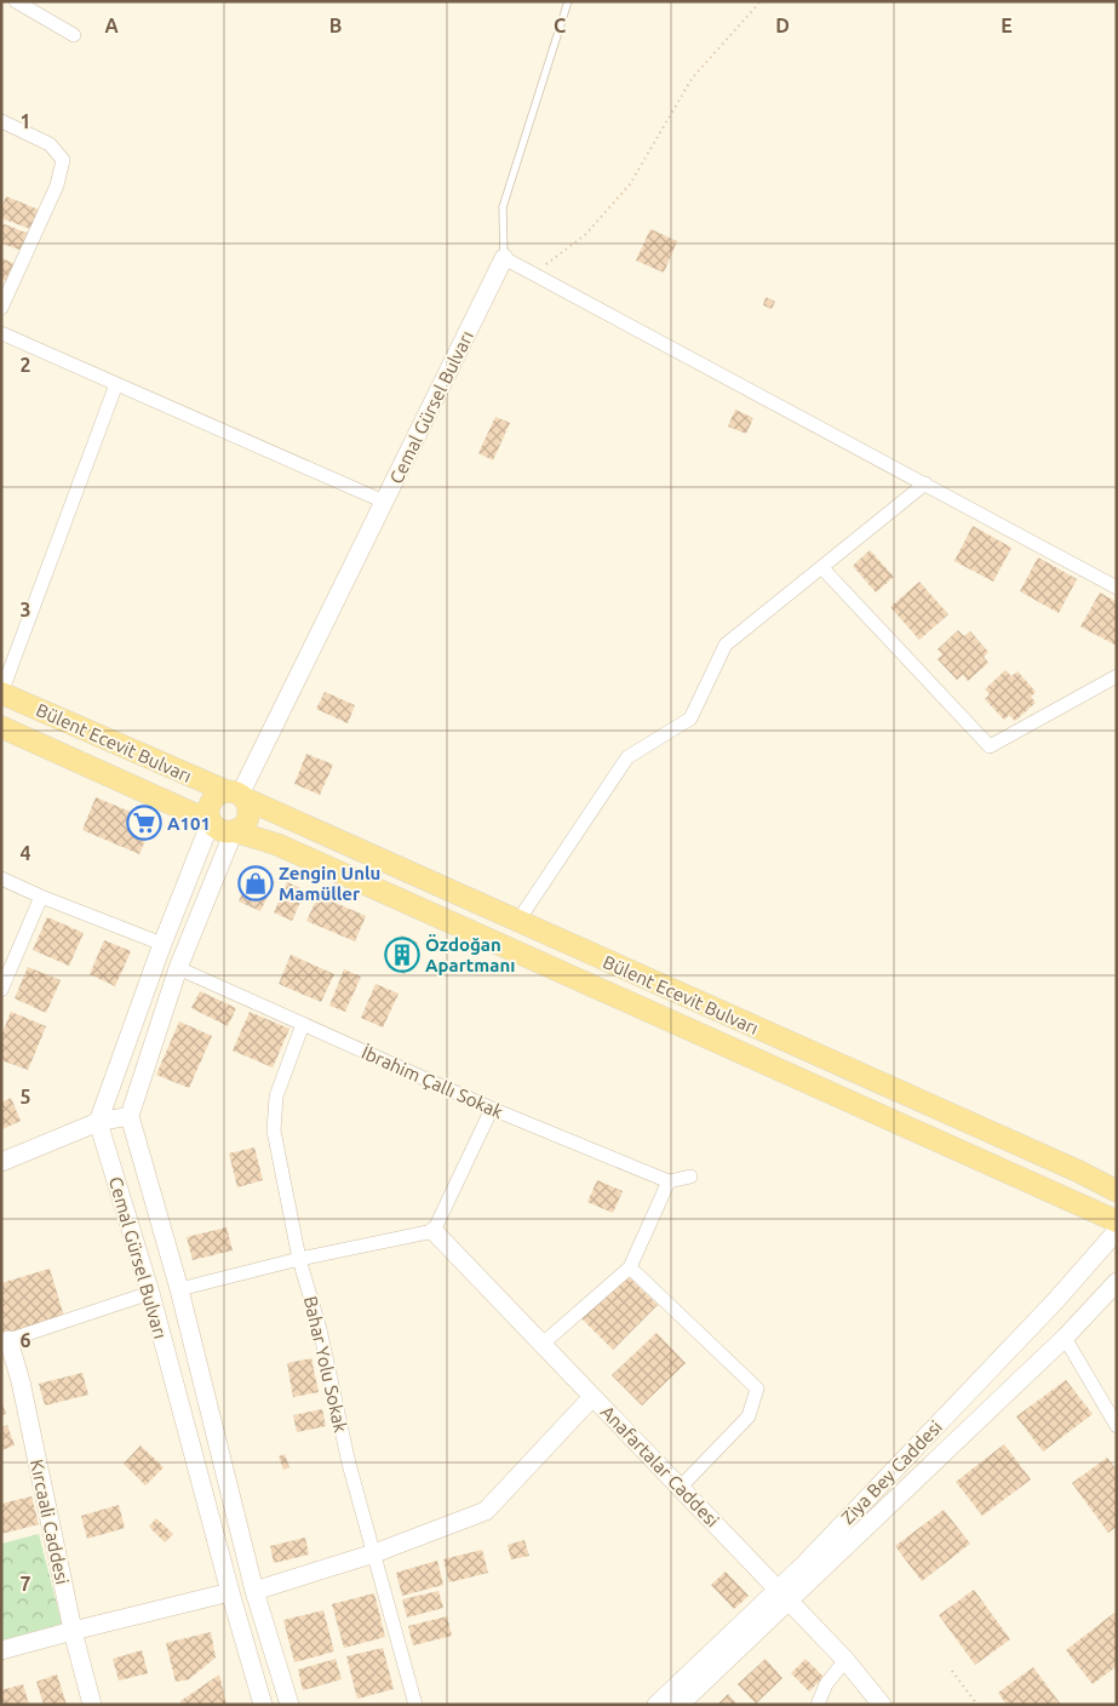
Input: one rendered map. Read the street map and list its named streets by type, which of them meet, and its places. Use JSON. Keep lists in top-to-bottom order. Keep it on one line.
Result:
{"streets":{"main road":["Bülent Ecevit Bulvarı"],"street":["Cemal Gürsel Bulvarı","İbrahim Çallı Sokak","Bahar Yolu Sokak","Anafartalar Caddesi","Ziya Bey Caddesi","Kırcaali Caddesi"]},"crossings":[["Cemal Gürsel Bulvarı","Bülent Ecevit Bulvarı"],["İbrahim Çallı Sokak","Bahar Yolu Sokak"],["Anafartalar Caddesi","Ziya Bey Caddesi"]],"places":{"supermarket":["A101"],"shop":["Zengin Unlu Mamüller"],"building":["Özdoğan Apartmanı"]},"grid":{"columns":["A","B","C","D","E"],"rows":["1","2","3","4","5","6","7"]}}
